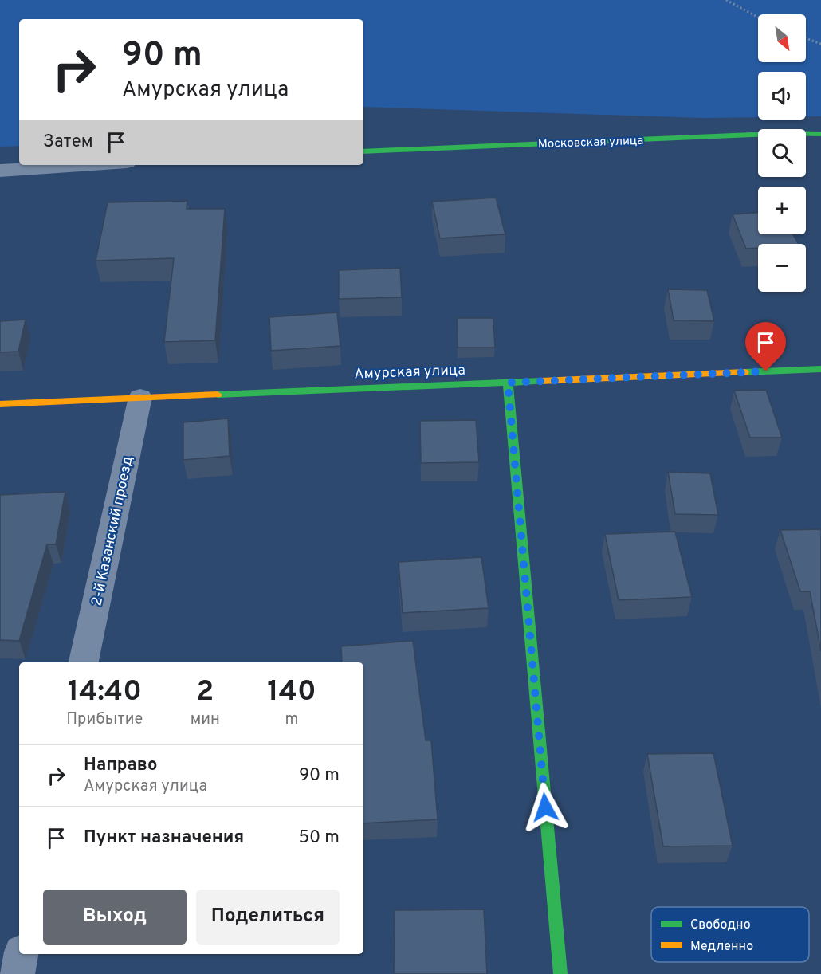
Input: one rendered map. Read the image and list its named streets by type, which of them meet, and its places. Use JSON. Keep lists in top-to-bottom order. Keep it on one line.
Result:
{"streets":{"street":["Московская улица","Амурская улица","2-й Казанский проезд"]},"crossings":[["Амурская улица","2-й Казанский проезд"]],"legend":["Свободно","Медленно"],"north":"bottom right","page":{"map_buttons":["+","−"],"turn":["90 m","Амурская улица"],"then":"Затем","eta":["14:40","Прибытие","2","мин","140","m"],"list":[{"name":"Направо","note":"Амурская улица","value":"90 m"},{"name":"Пункт назначения","value":"50 m"}],"buttons":["Выход","Поделиться"]}}
